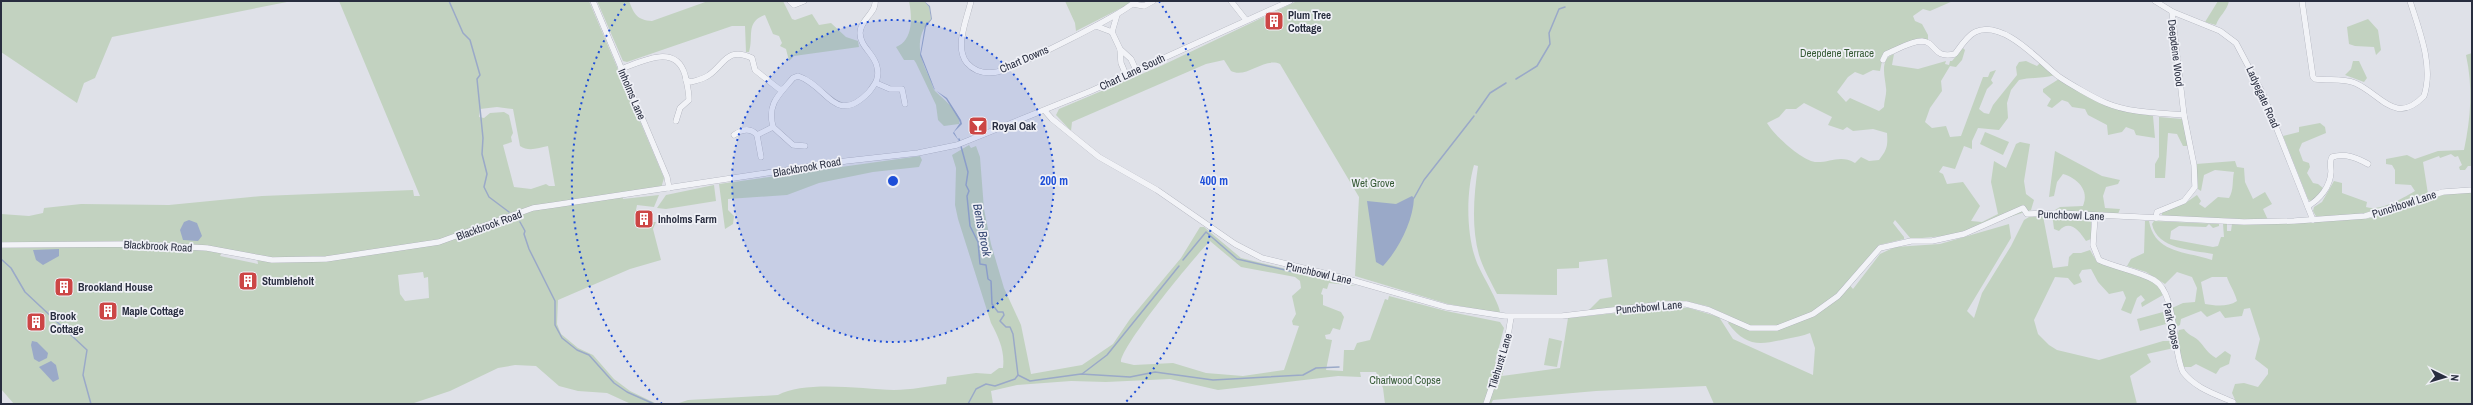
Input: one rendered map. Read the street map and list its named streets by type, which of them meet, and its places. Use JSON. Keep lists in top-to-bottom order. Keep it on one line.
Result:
{"streets":{"street":["Deepdene Wood","Chart Downs","Chart Lane South","Inholms Lane","Ladyegate Road","Blackbrook Road","Punchbowl Lane","Park Copse","Tilehurst Lane"]},"crossings":[["Deepdene Wood","Ladyegate Road"],["Deepdene Wood","Punchbowl Lane"],["Chart Lane South","Blackbrook Road"],["Chart Lane South","Punchbowl Lane"],["Inholms Lane","Blackbrook Road"],["Ladyegate Road","Punchbowl Lane"],["Punchbowl Lane","Park Copse"],["Punchbowl Lane","Tilehurst Lane"]],"water":["Bents Brook"],"parks":["Deepdene Terrace","Wet Grove","Charlwood Copse"],"places":{"building":["Plum Tree Cottage","Inholms Farm","Stumbleholt","Brookland House","Maple Cottage","Brook Cottage"],"bar":["Royal Oak"]},"north":"right","rings":["200 m","400 m"]}
